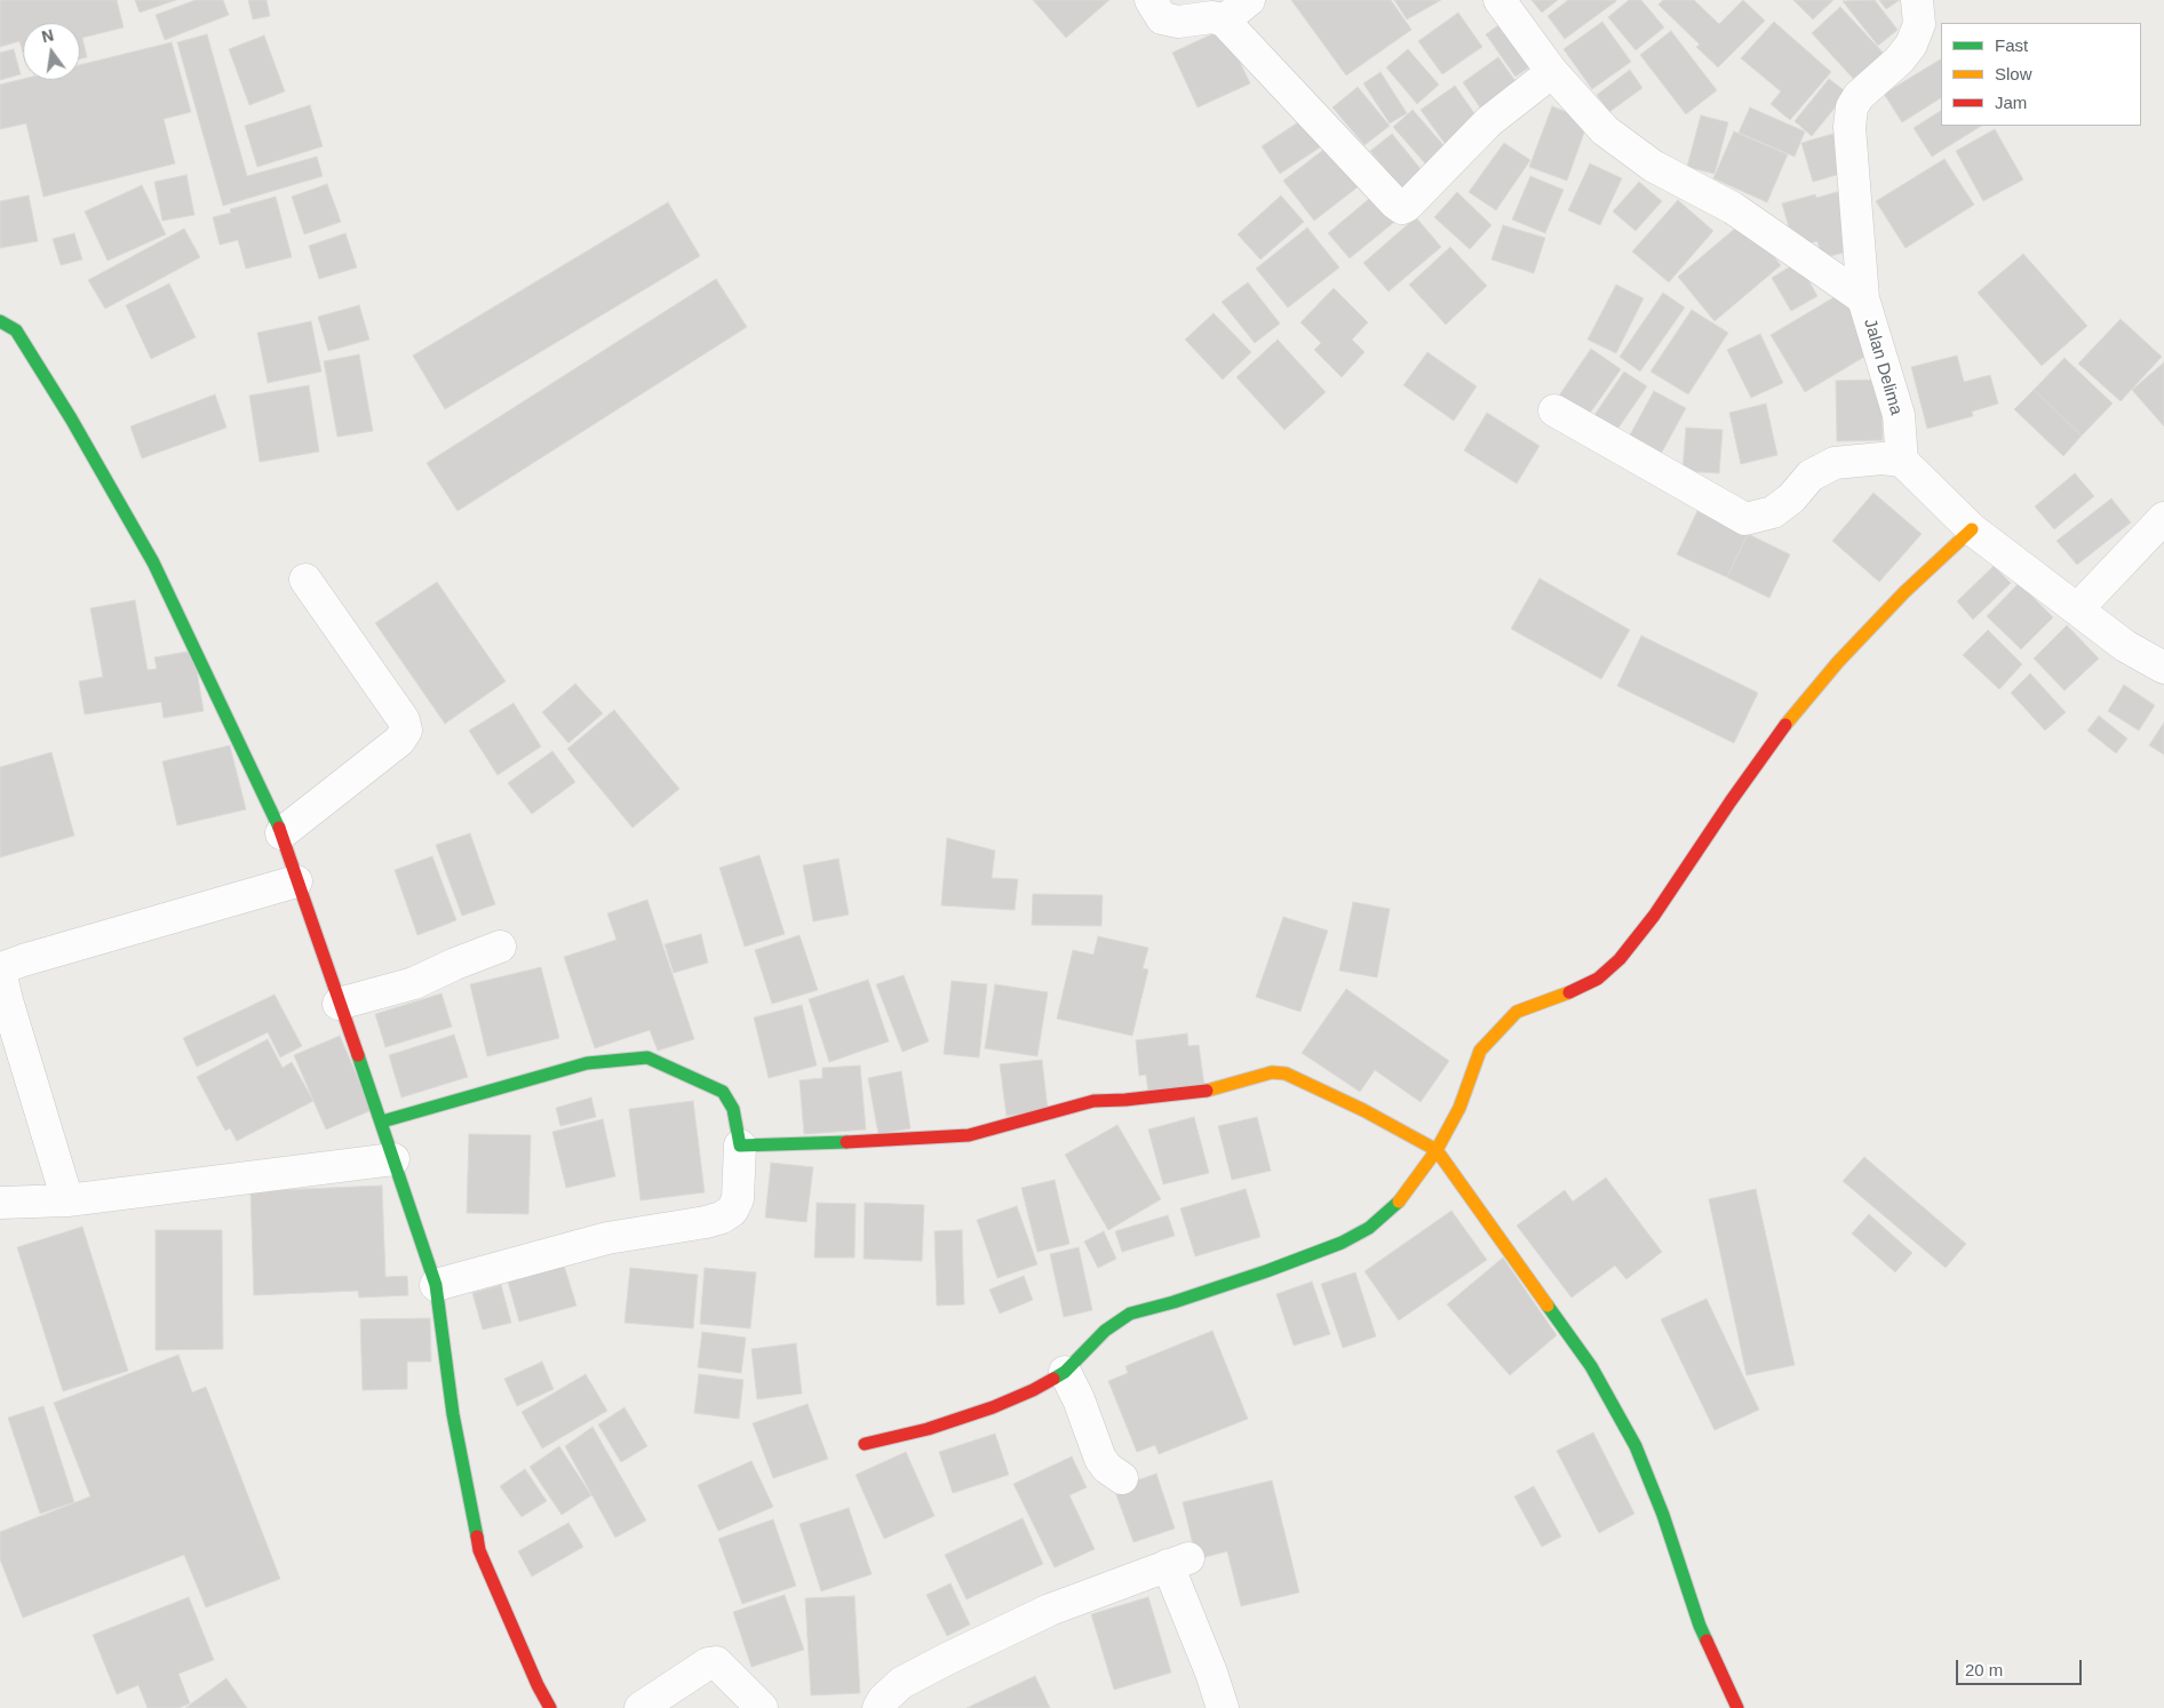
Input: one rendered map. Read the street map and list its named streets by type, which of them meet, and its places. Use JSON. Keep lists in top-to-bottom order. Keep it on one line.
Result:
{"streets":{"street":["Jalan Delima"]},"legend":["Fast","Slow","Jam"],"scale_bar":"20 m","north":"top"}
